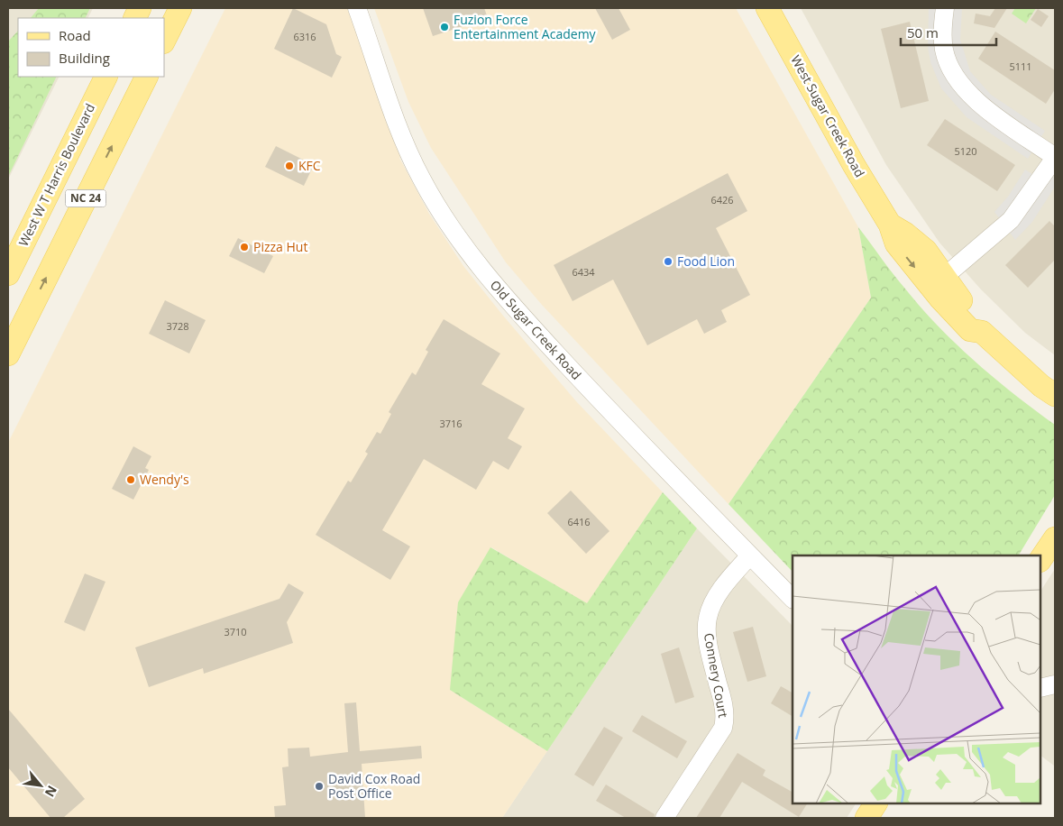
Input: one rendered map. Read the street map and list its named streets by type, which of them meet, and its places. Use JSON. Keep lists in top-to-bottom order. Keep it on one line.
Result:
{"streets":{"main road":["West Sugar Creek Road","West W T Harris Boulevard","NC 24"],"street":["Old Sugar Creek Road","Connery Court"]},"crossings":[["Old Sugar Creek Road","Connery Court"]],"places":["Fuzion Force Entertainment Academy","KFC","Pizza Hut","Food Lion","Wendy's","David Cox Road Post Office"],"house_numbers":["6316","5111","5120","6426","6434","3728","3716","6416","3710"],"legend":["Road","Building"],"scale_bar":"50 m","north":"bottom right"}
